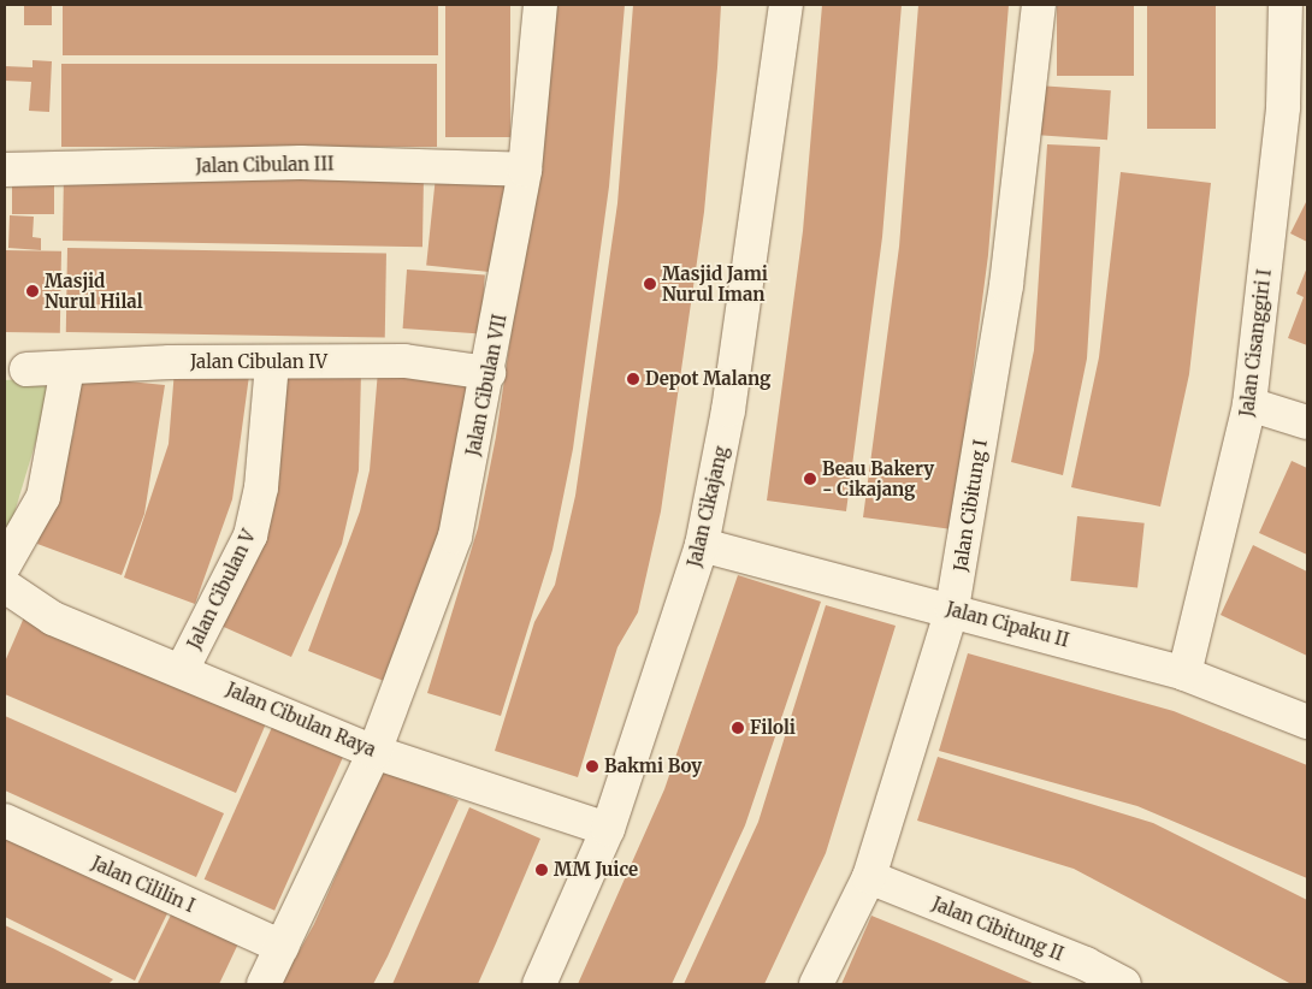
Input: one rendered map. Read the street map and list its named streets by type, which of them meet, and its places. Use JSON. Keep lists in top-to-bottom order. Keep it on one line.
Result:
{"streets":{"street":["Jalan Cibulan III","Jalan Cisanggiri I","Jalan Cibulan IV","Jalan Cibulan VII","Jalan Cibitung I","Jalan Cikajang","Jalan Cibulan V","Jalan Cipaku II","Jalan Cibulan Raya","Jalan Cililin I","Jalan Cibitung II"]},"crossings":[["Jalan Cibulan III","Jalan Cibulan VII"],["Jalan Cisanggiri I","Jalan Cipaku II"],["Jalan Cibulan IV","Jalan Cibulan VII"],["Jalan Cibulan IV","Jalan Cibulan V"],["Jalan Cibulan VII","Jalan Cibulan Raya"],["Jalan Cibulan VII","Jalan Cililin I"],["Jalan Cibitung I","Jalan Cipaku II"],["Jalan Cibitung I","Jalan Cibitung II"],["Jalan Cikajang","Jalan Cipaku II"],["Jalan Cikajang","Jalan Cibulan Raya"],["Jalan Cibulan V","Jalan Cibulan Raya"]],"places":["Masjid Jami Nurul Iman","Masjid Nurul Hilal","Depot Malang","Beau Bakery - Cikajang","Filoli","Bakmi Boy","MM Juice"]}
